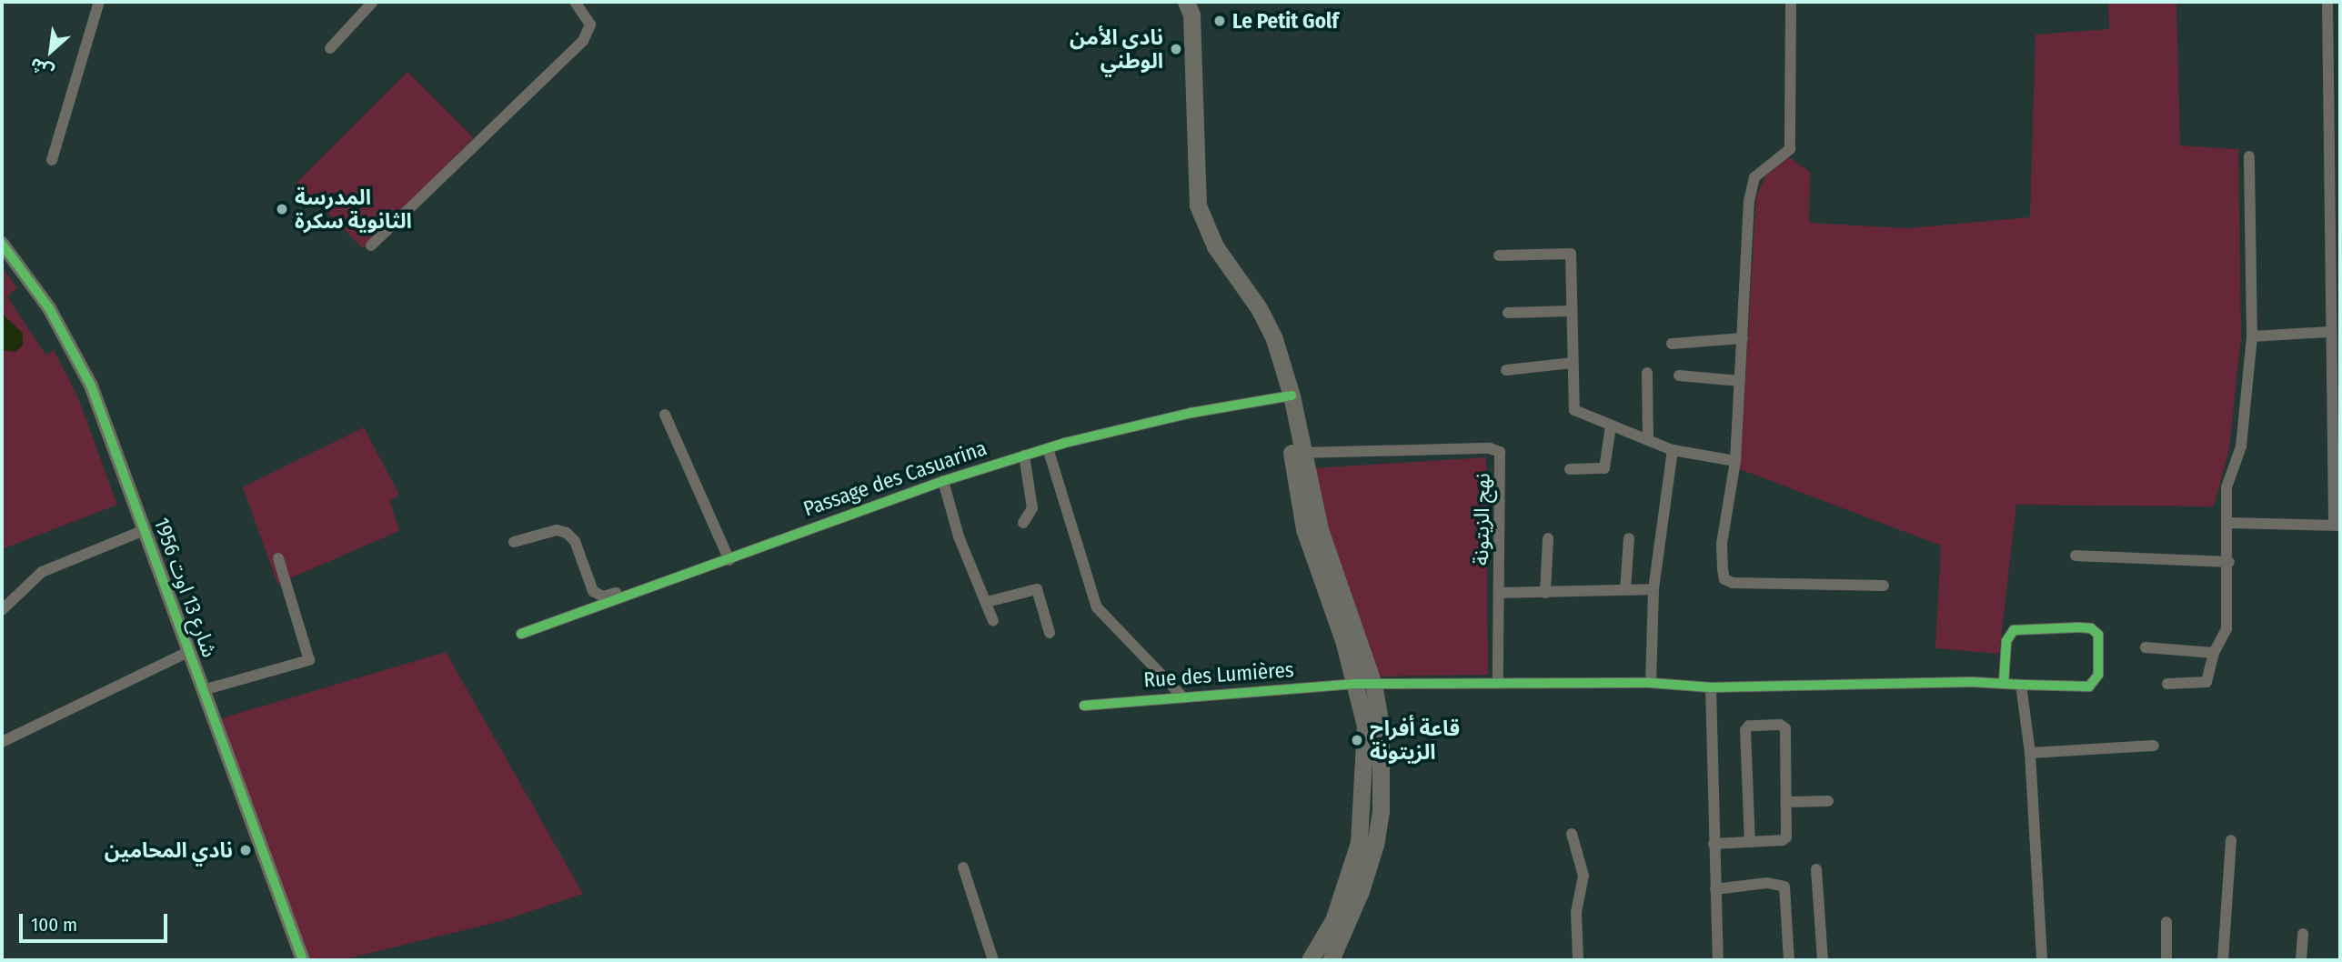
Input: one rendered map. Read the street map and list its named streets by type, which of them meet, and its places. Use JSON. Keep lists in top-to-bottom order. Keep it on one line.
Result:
{"streets":{"street":["Passage des Casuarina","نهج الزيتونة","شارع 13 اوت 1956","Rue des Lumières"]},"crossings":[["نهج الزيتونة","Rue des Lumières"]],"places":["Le Petit Golf","نادي الأمن الوطني","المدرسة الثانوية سكرة","قاعة أفراح الزيتونة","نادي المحامين"],"scale_bar":"100 m","north":"bottom left"}
